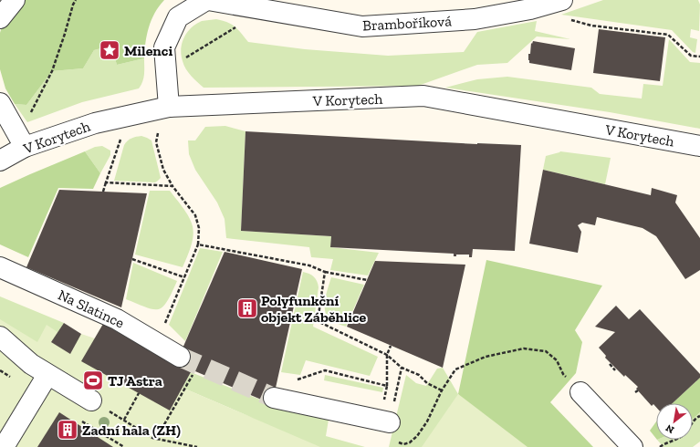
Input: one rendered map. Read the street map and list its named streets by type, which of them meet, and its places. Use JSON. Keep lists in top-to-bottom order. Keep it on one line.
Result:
{"streets":{"street":["Bramboříková","V Korytech","Na Slatince"]},"crossings":[["Bramboříková","V Korytech"]],"places":{"place":["Milenci"],"building":["Polyfunkční objekt Záběhlice","Zadní hala (ZH)"],"sports":["TJ Astra"]},"north":"bottom left"}
